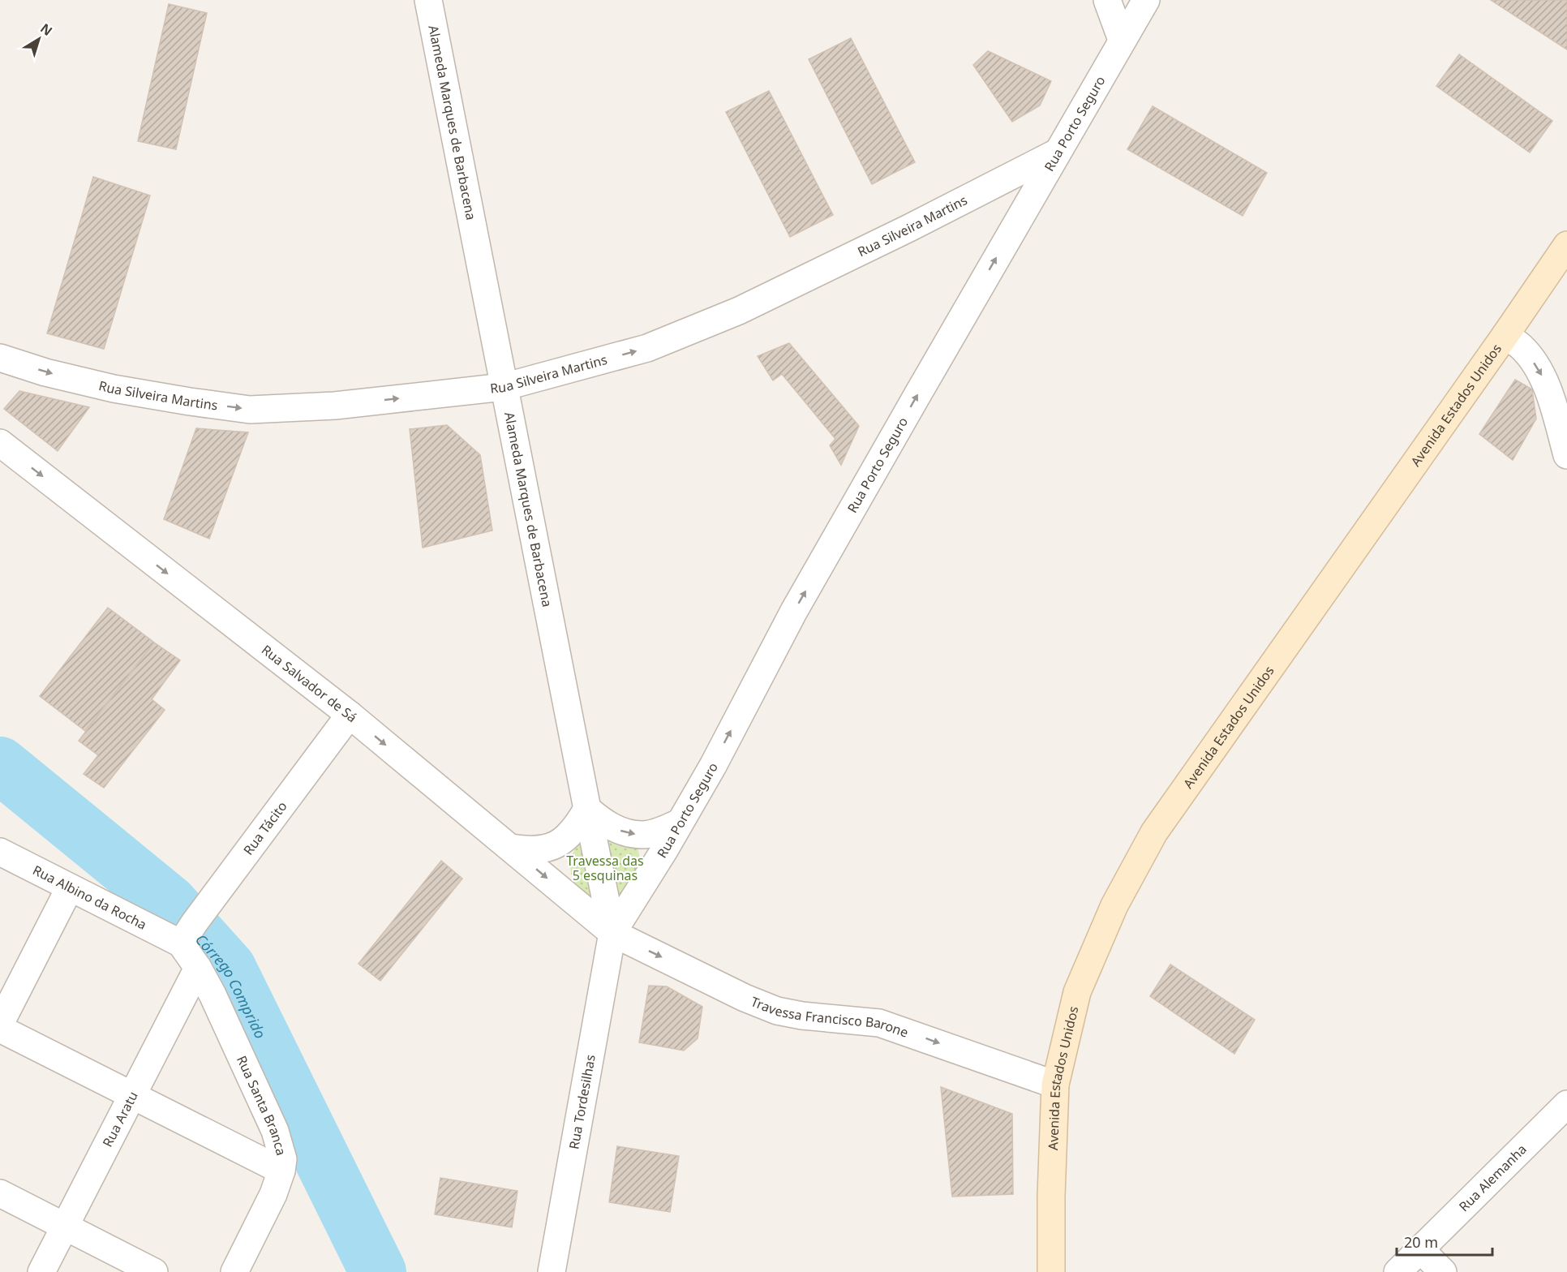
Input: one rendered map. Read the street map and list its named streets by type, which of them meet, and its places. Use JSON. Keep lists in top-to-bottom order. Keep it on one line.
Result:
{"streets":{"street":["Alameda Marques de Barbacena","Rua Porto Seguro","Rua Silveira Martins","Avenida Estados Unidos","Rua Salvador de Sá","Rua Tácito","Rua Albino da Rocha","Travessa Francisco Barone","Rua Tordesilhas","Rua Santa Branca","Rua Aratu","Rua Alemanha"]},"crossings":[["Alameda Marques de Barbacena","Rua Porto Seguro"],["Alameda Marques de Barbacena","Rua Silveira Martins"],["Alameda Marques de Barbacena","Rua Salvador de Sá"],["Alameda Marques de Barbacena","Travessa Francisco Barone"],["Alameda Marques de Barbacena","Rua Tordesilhas"],["Rua Porto Seguro","Rua Silveira Martins"],["Rua Porto Seguro","Rua Salvador de Sá"],["Rua Porto Seguro","Travessa Francisco Barone"],["Rua Porto Seguro","Rua Tordesilhas"],["Avenida Estados Unidos","Travessa Francisco Barone"],["Rua Salvador de Sá","Rua Tácito"],["Rua Salvador de Sá","Travessa Francisco Barone"],["Rua Salvador de Sá","Rua Tordesilhas"],["Rua Tácito","Rua Albino da Rocha"],["Rua Tácito","Rua Santa Branca"],["Rua Albino da Rocha","Rua Santa Branca"],["Travessa Francisco Barone","Rua Tordesilhas"],["Rua Santa Branca","Rua Aratu"]],"one_way":["Rua Porto Seguro","Rua Silveira Martins","Rua Salvador de Sá","Travessa Francisco Barone"],"water":["Córrego Comprido"],"parks":["Travessa das 5 esquinas"],"scale_bar":"20 m","north":"top right"}
